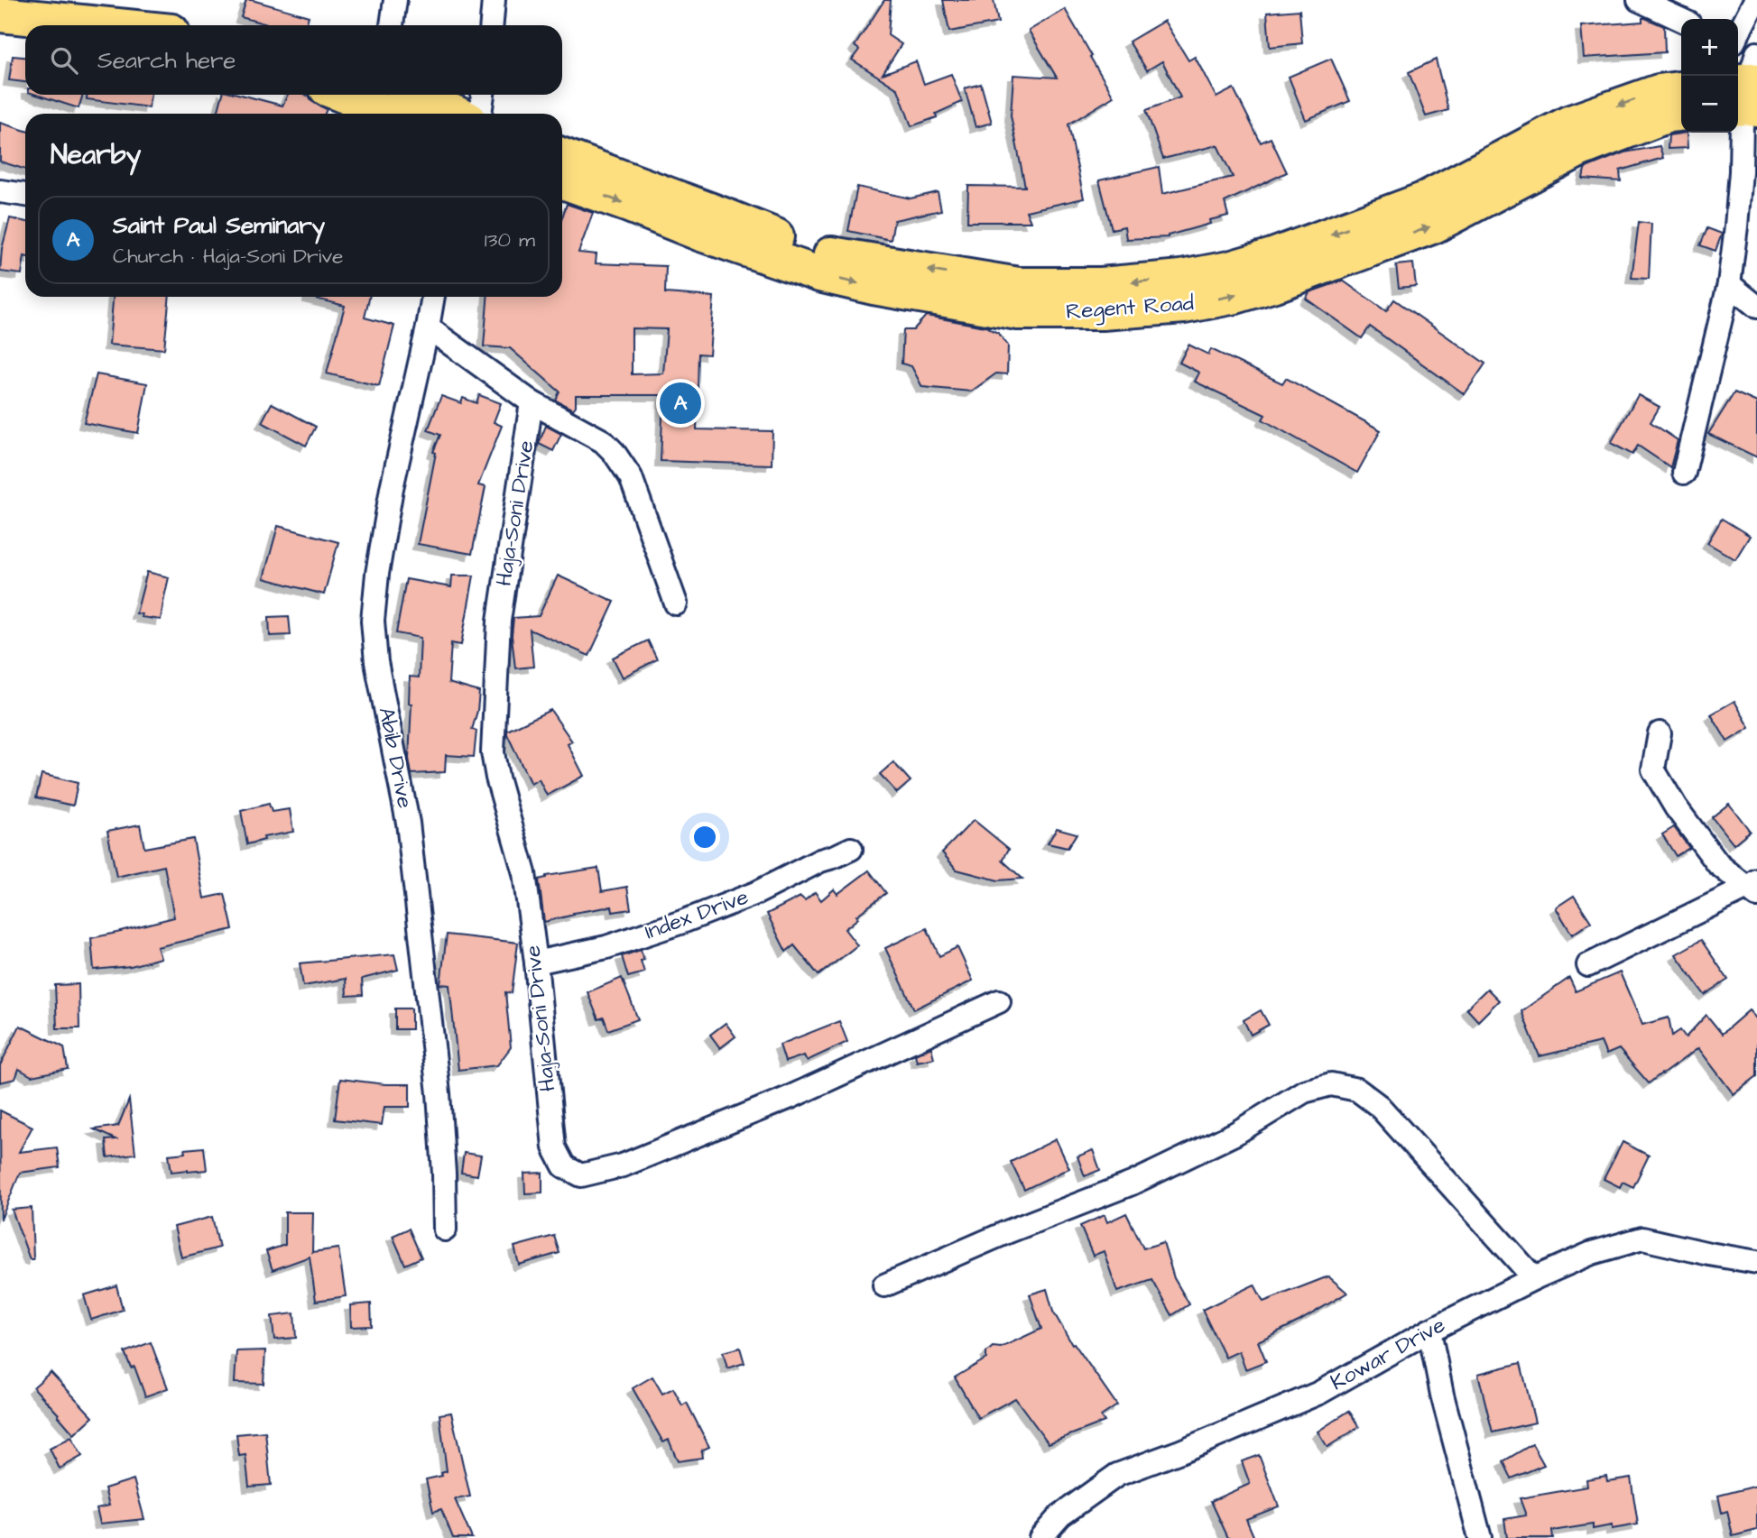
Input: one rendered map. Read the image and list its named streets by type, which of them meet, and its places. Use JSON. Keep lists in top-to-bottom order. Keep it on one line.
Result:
{"streets":{"main road":["Regent Road"],"street":["Haja-Soni Drive","Abib Drive","Index Drive","Kowar Drive"]},"crossings":[["Haja-Soni Drive","Index Drive"]],"page":{"map_buttons":["+","−"],"search":"Search here","heading":"Nearby","list":[{"mark":"A","name":"Saint Paul Seminary","note":"Church · Haja-Soni Drive","value":"130 m"}],"pins":"A"}}
